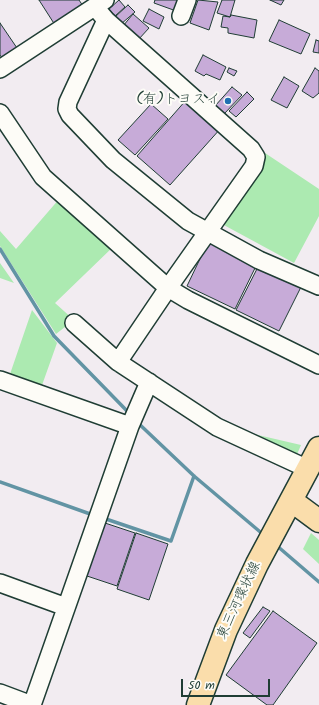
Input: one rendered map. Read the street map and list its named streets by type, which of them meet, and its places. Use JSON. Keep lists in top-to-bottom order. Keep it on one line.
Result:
{"streets":{"main road":["東三河環状線"]},"places":["(有)トヨスイ"],"scale_bar":"50 m"}
